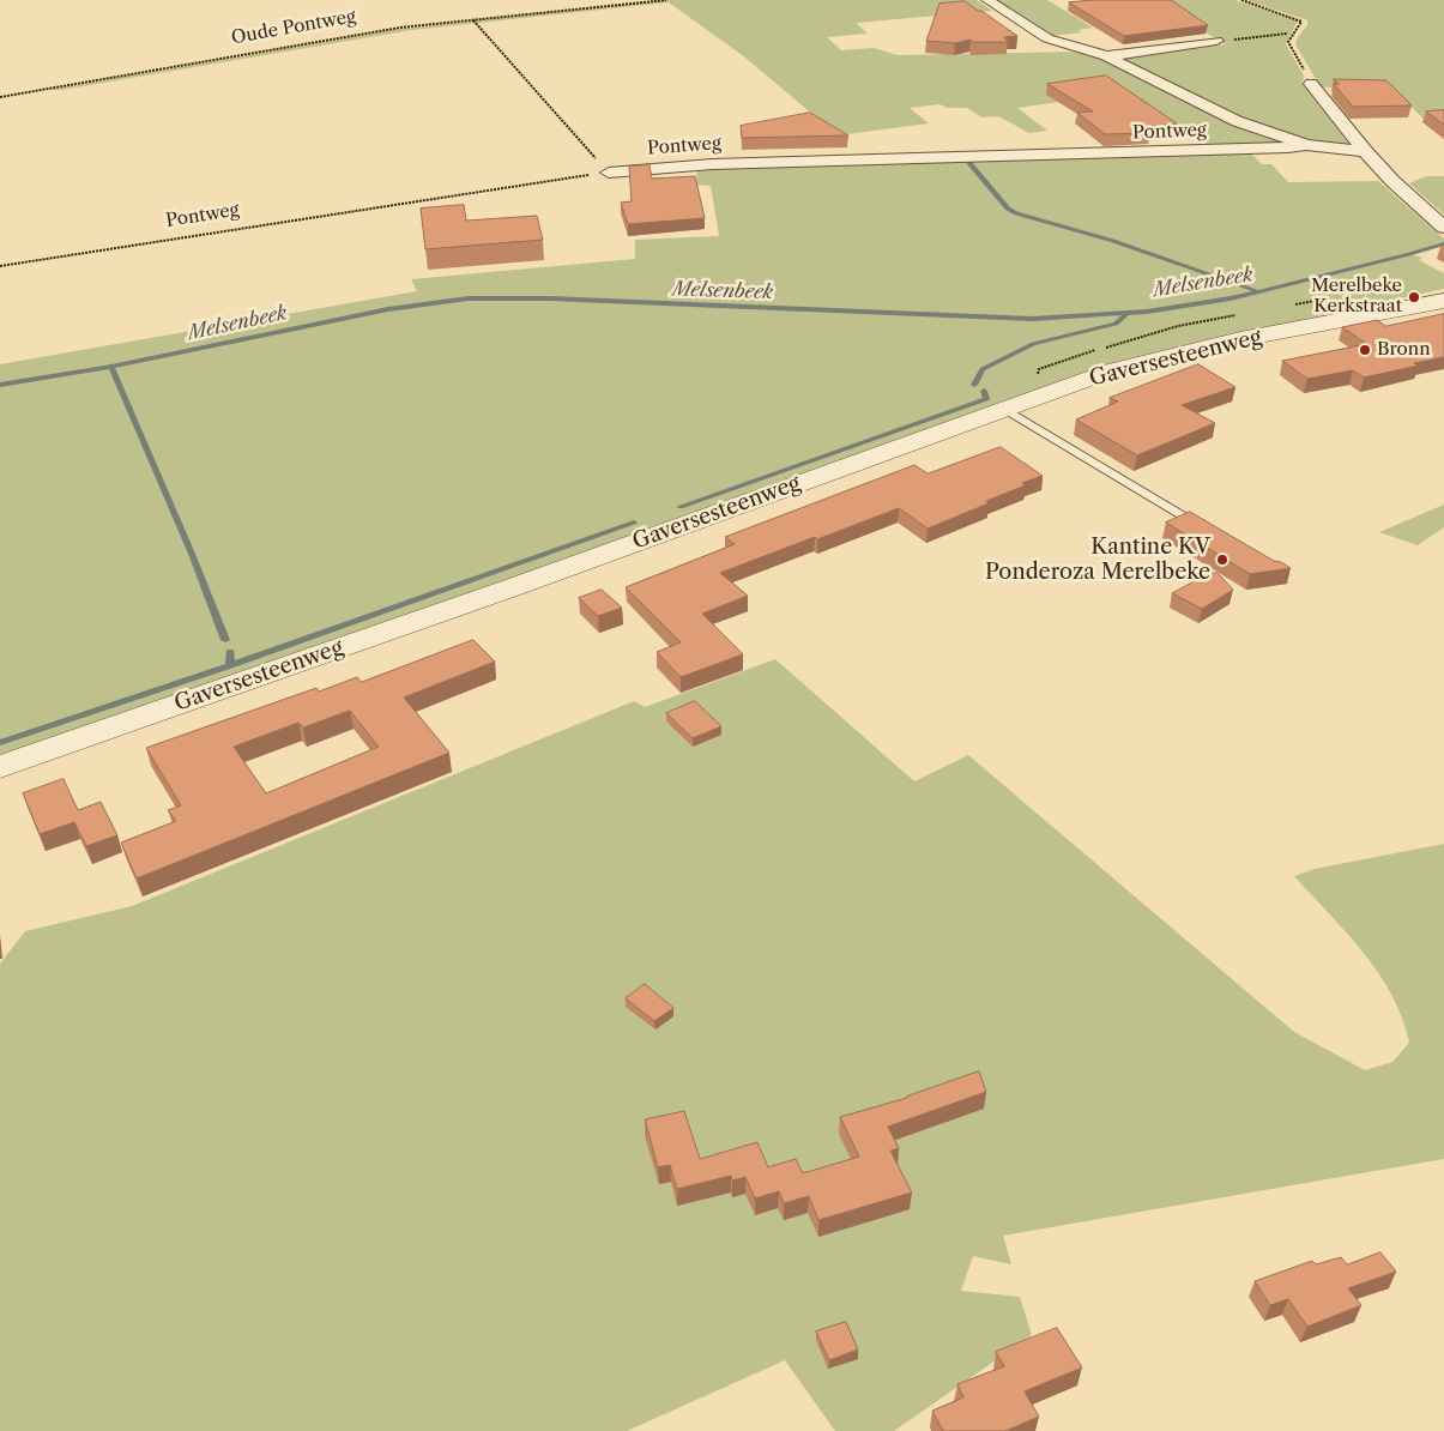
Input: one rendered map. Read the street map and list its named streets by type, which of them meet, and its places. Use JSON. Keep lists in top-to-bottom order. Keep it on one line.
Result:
{"streets":{"street":["Pontweg","Gaversesteenweg"],"path":["Oude Pontweg"]},"water":["Melsenbeek"],"places":["Merelbeke Kerkstraat","Bronn","Kantine KV Ponderoza Merelbeke"]}
